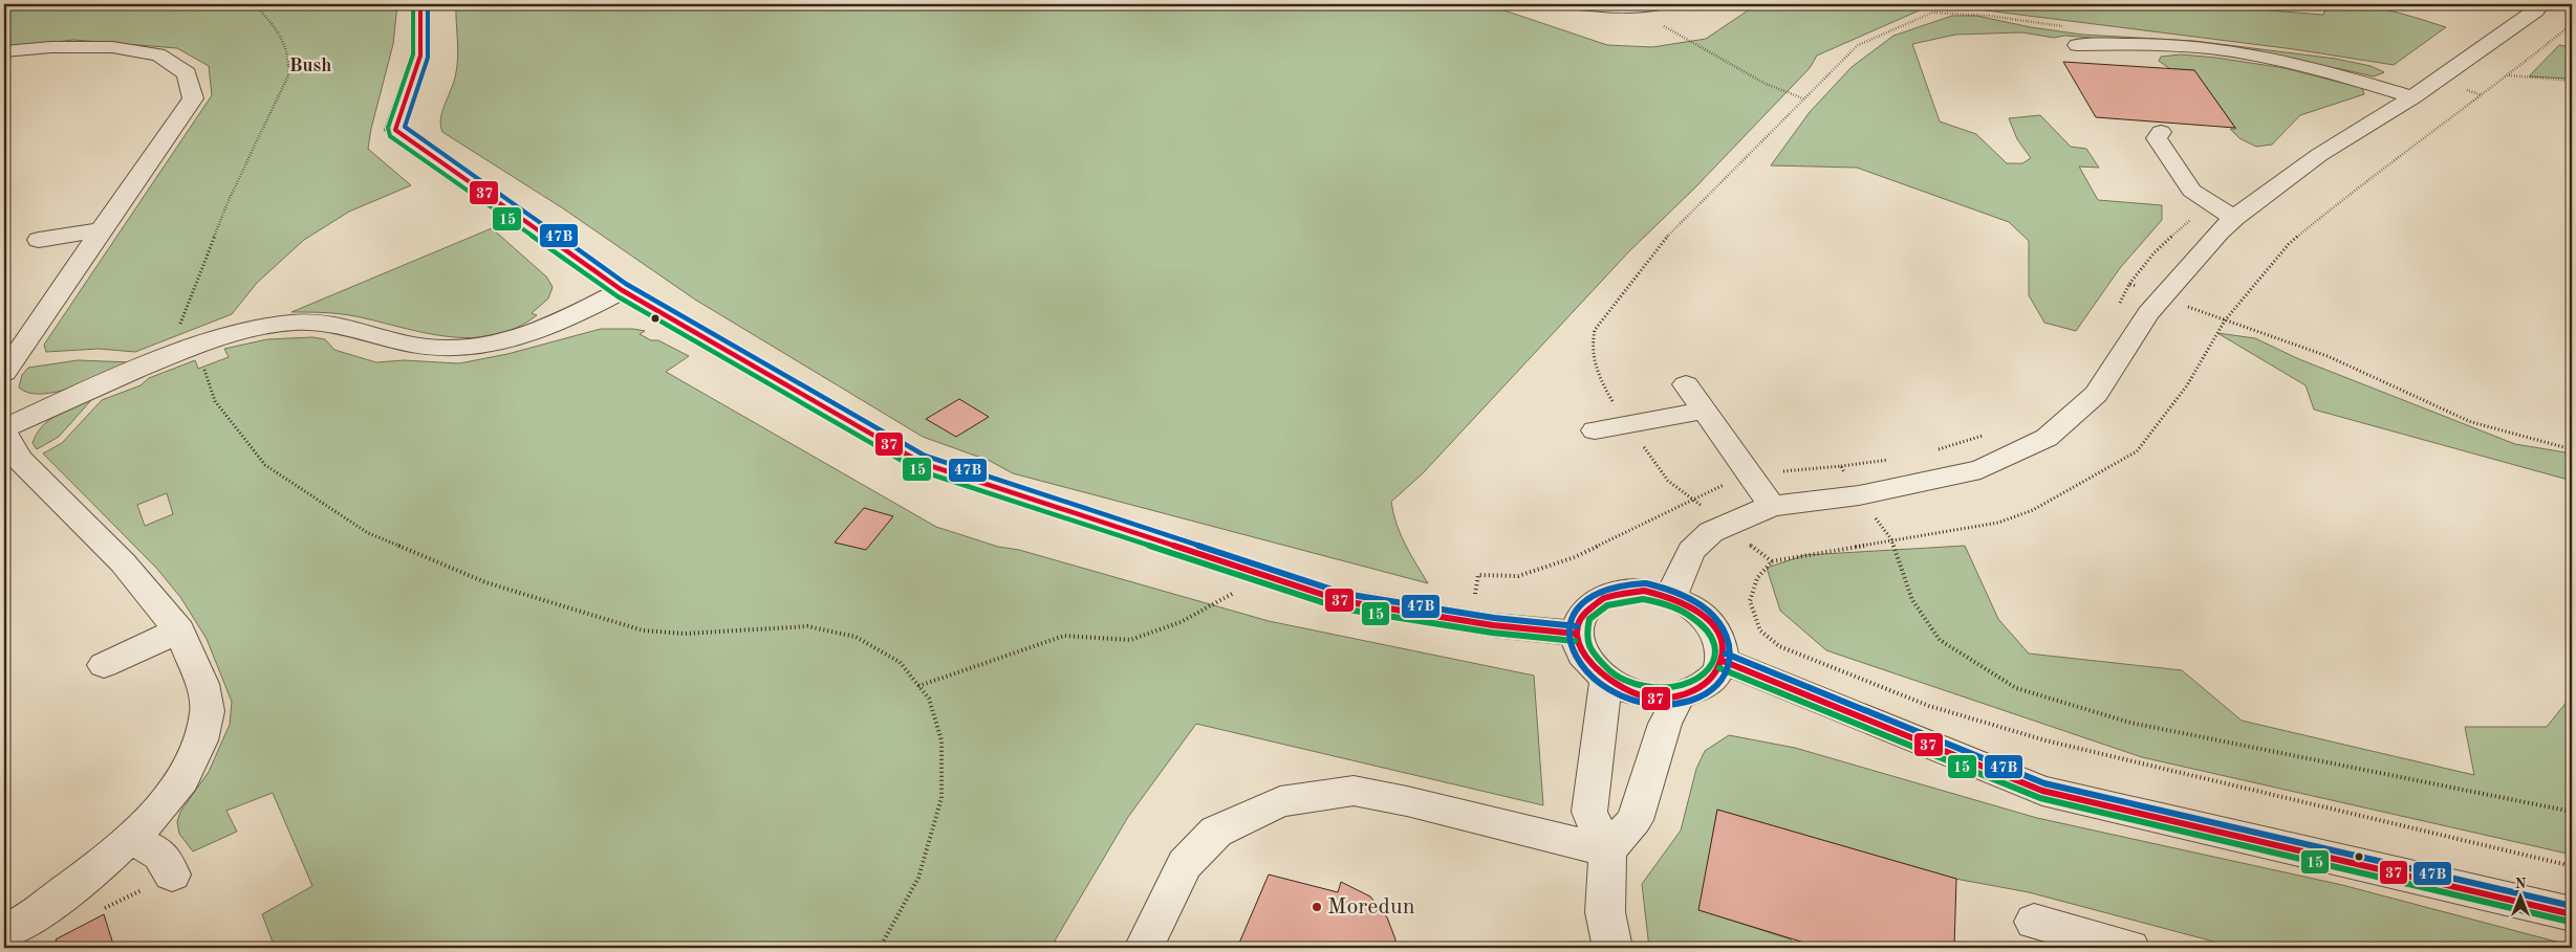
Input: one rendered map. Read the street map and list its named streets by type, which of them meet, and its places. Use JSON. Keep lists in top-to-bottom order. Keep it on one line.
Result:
{"districts":["Bush"],"places":["Moredun"],"lines":["transit line 37","transit line 15","transit line 47B"],"north":"top"}
